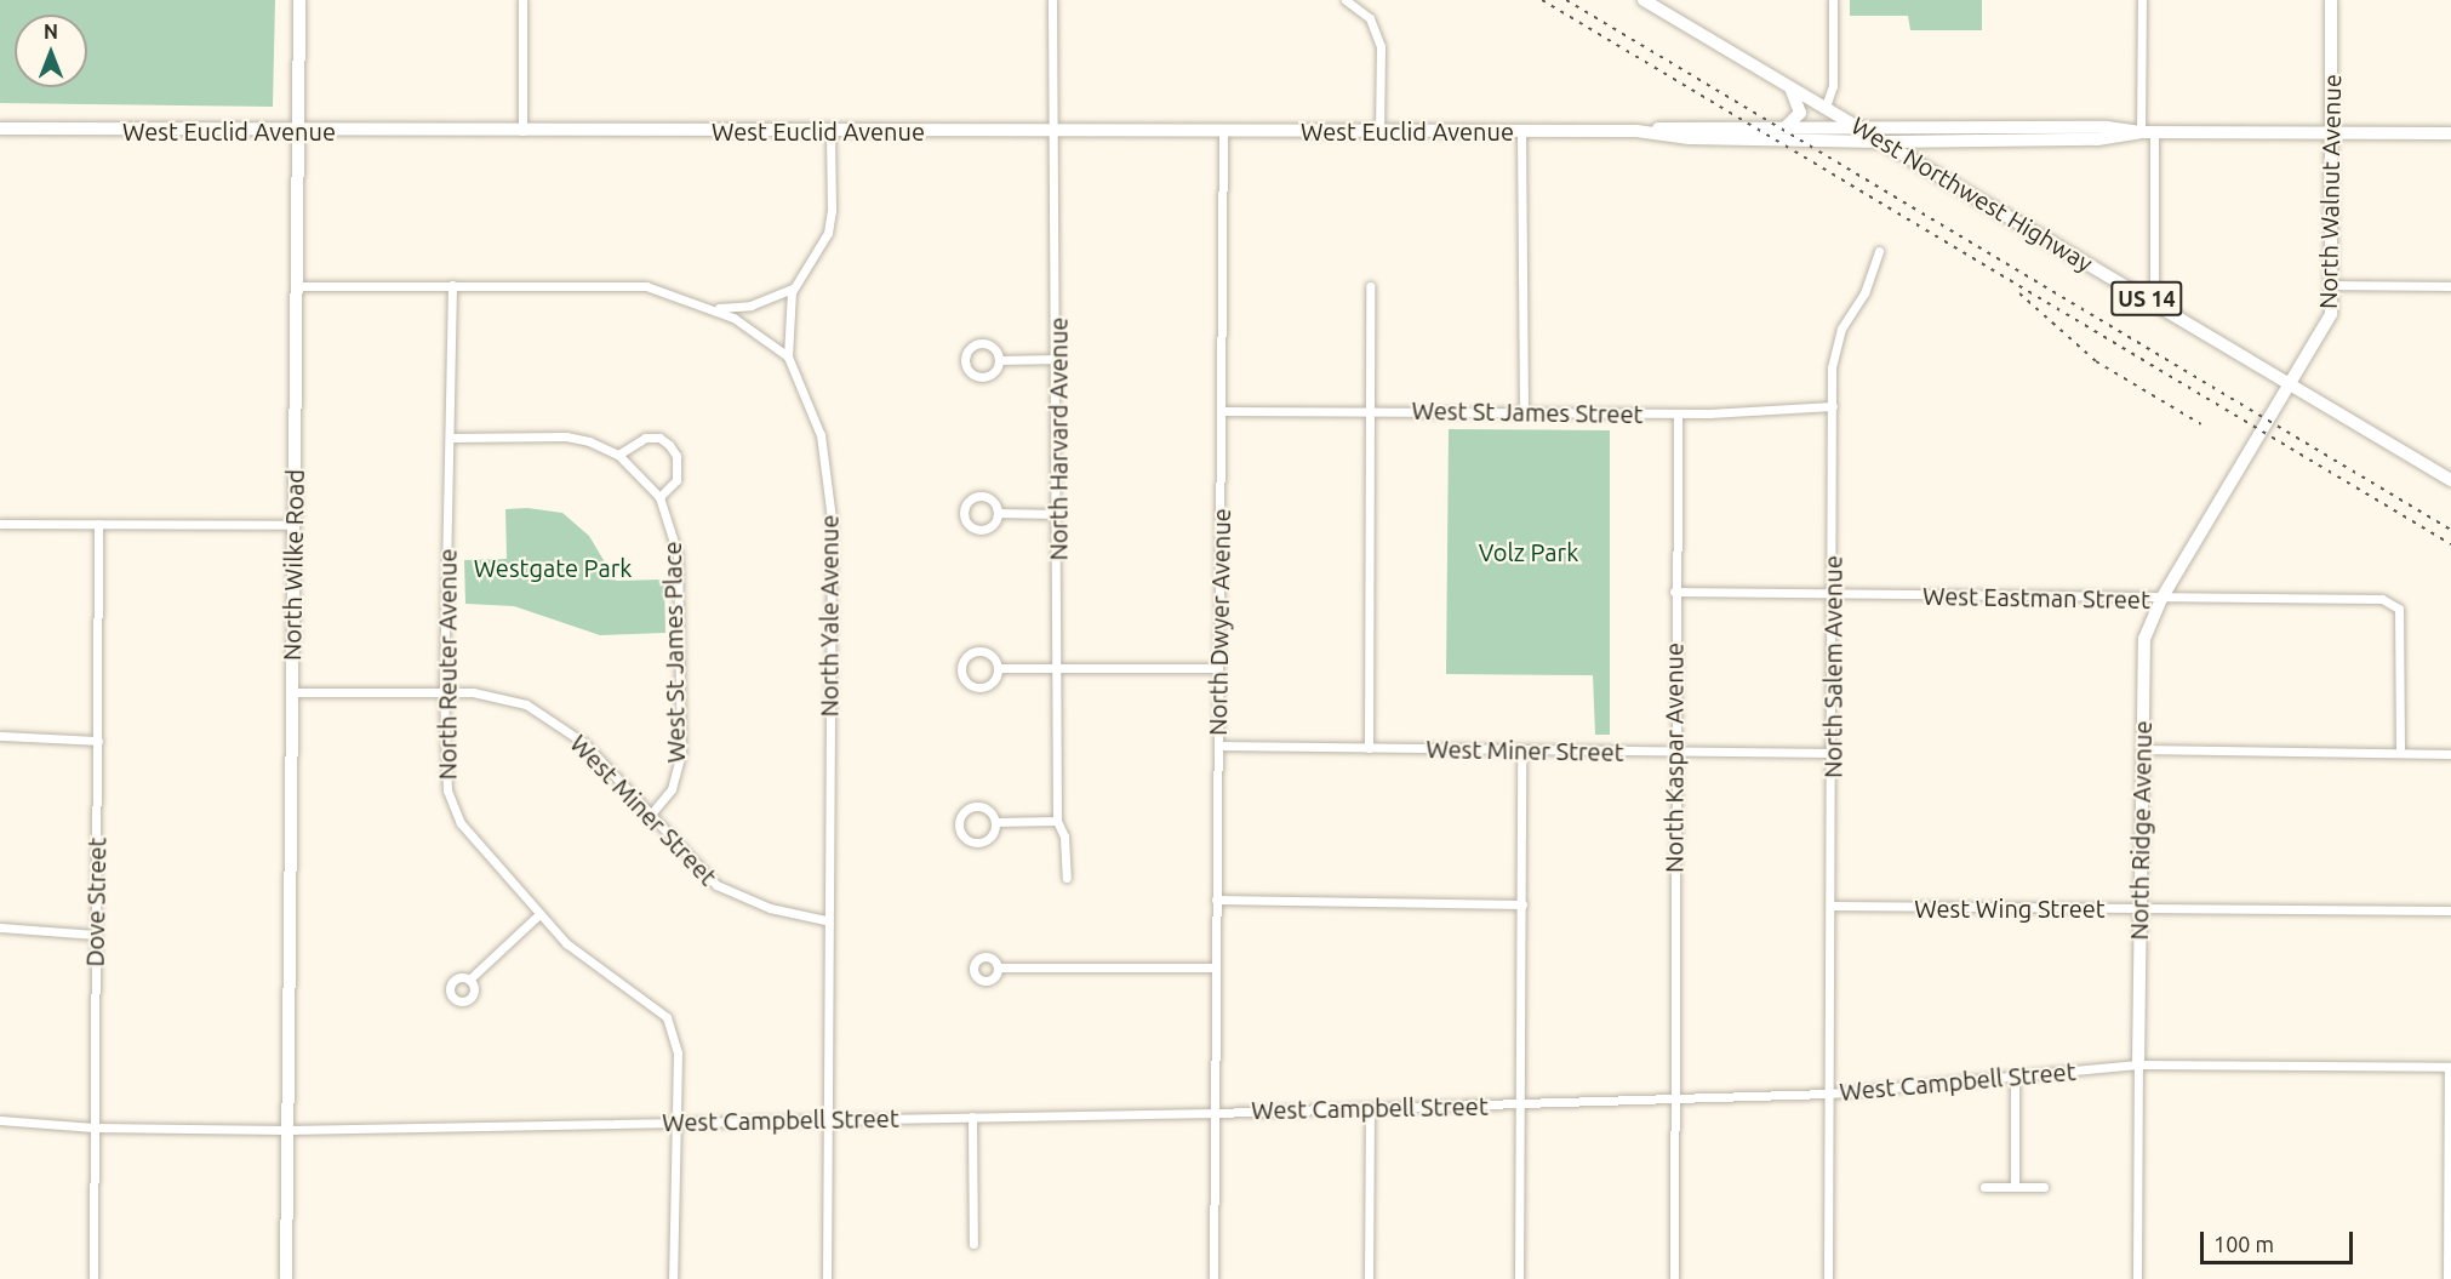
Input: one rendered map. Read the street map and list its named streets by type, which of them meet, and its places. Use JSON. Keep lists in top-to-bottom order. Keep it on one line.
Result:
{"streets":{"main road":["West Euclid Avenue","North Walnut Avenue","West Northwest Highway","US 14","North Wilke Road","North Ridge Avenue"],"street":["West St James Street","North Harvard Avenue","West Eastman Street","North Yale Avenue","North Dwyer Avenue","West St James Place","North Reuter Avenue","North Salem Avenue","West Miner Street","North Kaspar Avenue","Dove Street","West Wing Street","West Campbell Street"]},"crossings":[["West Euclid Avenue","North Walnut Avenue"],["West Euclid Avenue","West Northwest Highway"],["West Euclid Avenue","North Harvard Avenue"],["West Euclid Avenue","North Wilke Road"],["West Euclid Avenue","North Yale Avenue"],["West Euclid Avenue","North Dwyer Avenue"],["North Walnut Avenue","West Northwest Highway"],["North Walnut Avenue","West Eastman Street"],["North Walnut Avenue","North Ridge Avenue"],["West St James Street","North Dwyer Avenue"],["West St James Street","North Salem Avenue"],["West St James Street","North Kaspar Avenue"],["North Wilke Road","West Miner Street"],["North Wilke Road","West Campbell Street"],["West Eastman Street","North Salem Avenue"],["West Eastman Street","North Kaspar Avenue"],["West Eastman Street","North Ridge Avenue"],["North Yale Avenue","West Miner Street"],["North Yale Avenue","West Campbell Street"],["North Dwyer Avenue","West Miner Street"],["North Dwyer Avenue","West Campbell Street"],["West St James Place","North Reuter Avenue"],["West St James Place","West Miner Street"],["North Reuter Avenue","West Miner Street"],["North Reuter Avenue","West Campbell Street"],["North Salem Avenue","West Miner Street"],["North Salem Avenue","West Wing Street"],["North Salem Avenue","West Campbell Street"],["West Miner Street","North Kaspar Avenue"],["North Kaspar Avenue","West Campbell Street"],["North Ridge Avenue","West Wing Street"],["North Ridge Avenue","West Campbell Street"],["Dove Street","West Campbell Street"]],"parks":["Volz Park","Westgate Park"],"scale_bar":"100 m","north":"top"}
